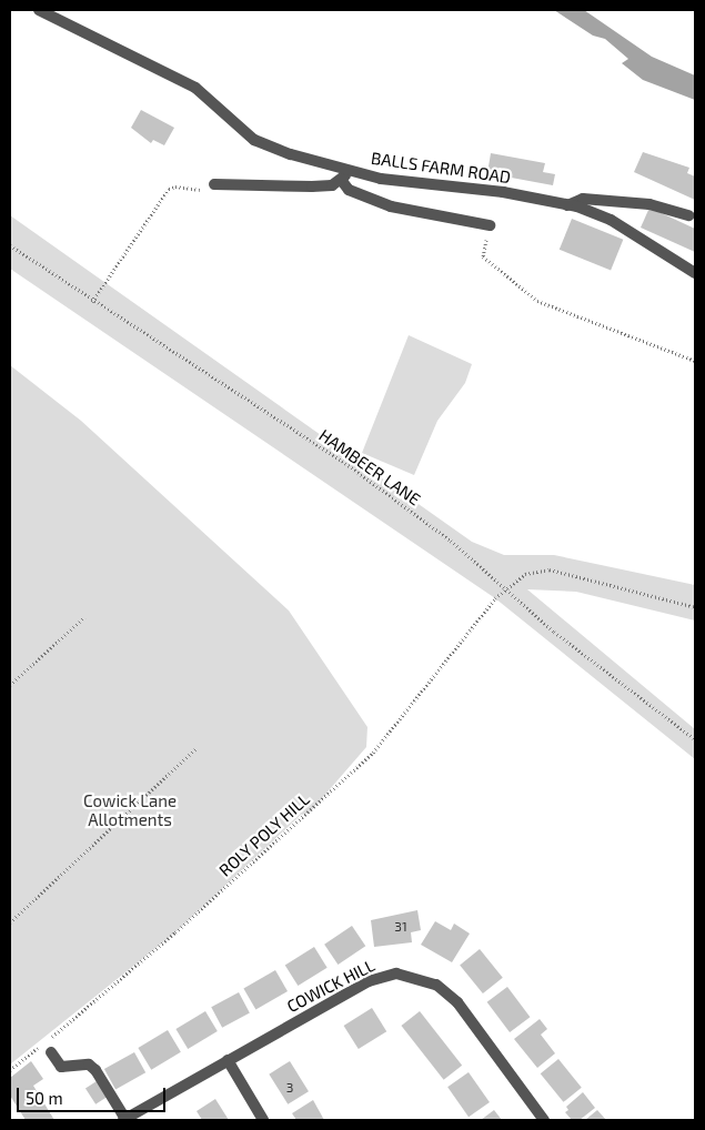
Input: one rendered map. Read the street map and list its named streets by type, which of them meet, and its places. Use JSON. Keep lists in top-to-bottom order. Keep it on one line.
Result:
{"streets":{"street":["BALLS FARM ROAD","COWICK HILL"],"path":["HAMBEER LANE","ROLY POLY HILL"]},"crossings":[["HAMBEER LANE","ROLY POLY HILL"]],"parks":["Cowick Lane Allotments"],"house_numbers":["31","3"],"scale_bar":"50 m"}
